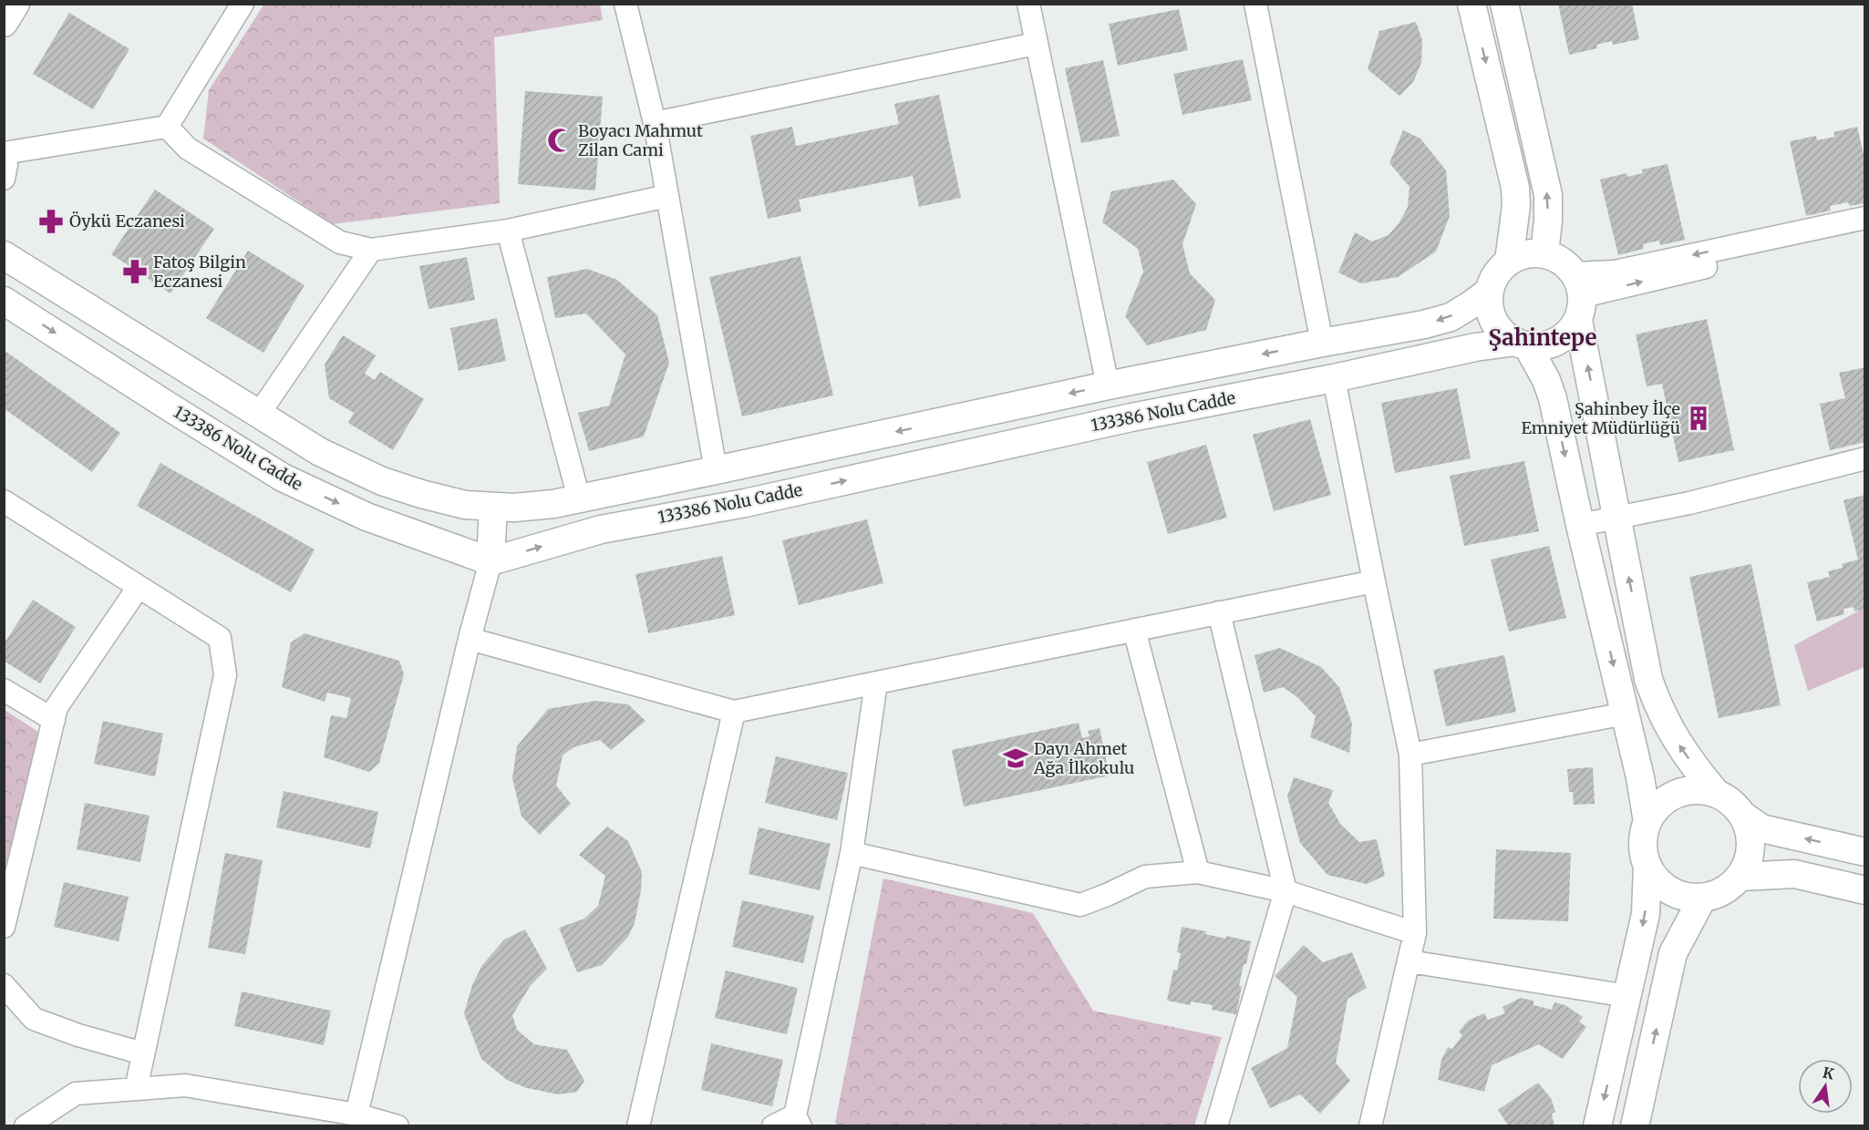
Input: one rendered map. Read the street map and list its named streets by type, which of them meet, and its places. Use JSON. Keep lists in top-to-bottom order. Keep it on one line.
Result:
{"streets":{"street":["133386 Nolu Cadde"]},"districts":["Şahintepe"],"places":{"mosque":["Boyacı Mahmut Zilan Cami"],"pharmacy":["Öykü Eczanesi","Fatoş Bilgin Eczanesi"],"building":["Şahinbey İlçe Emniyet Müdürlüğü"],"school or university":["Dayı Ahmet Ağa İlkokulu"]},"north":"top"}
